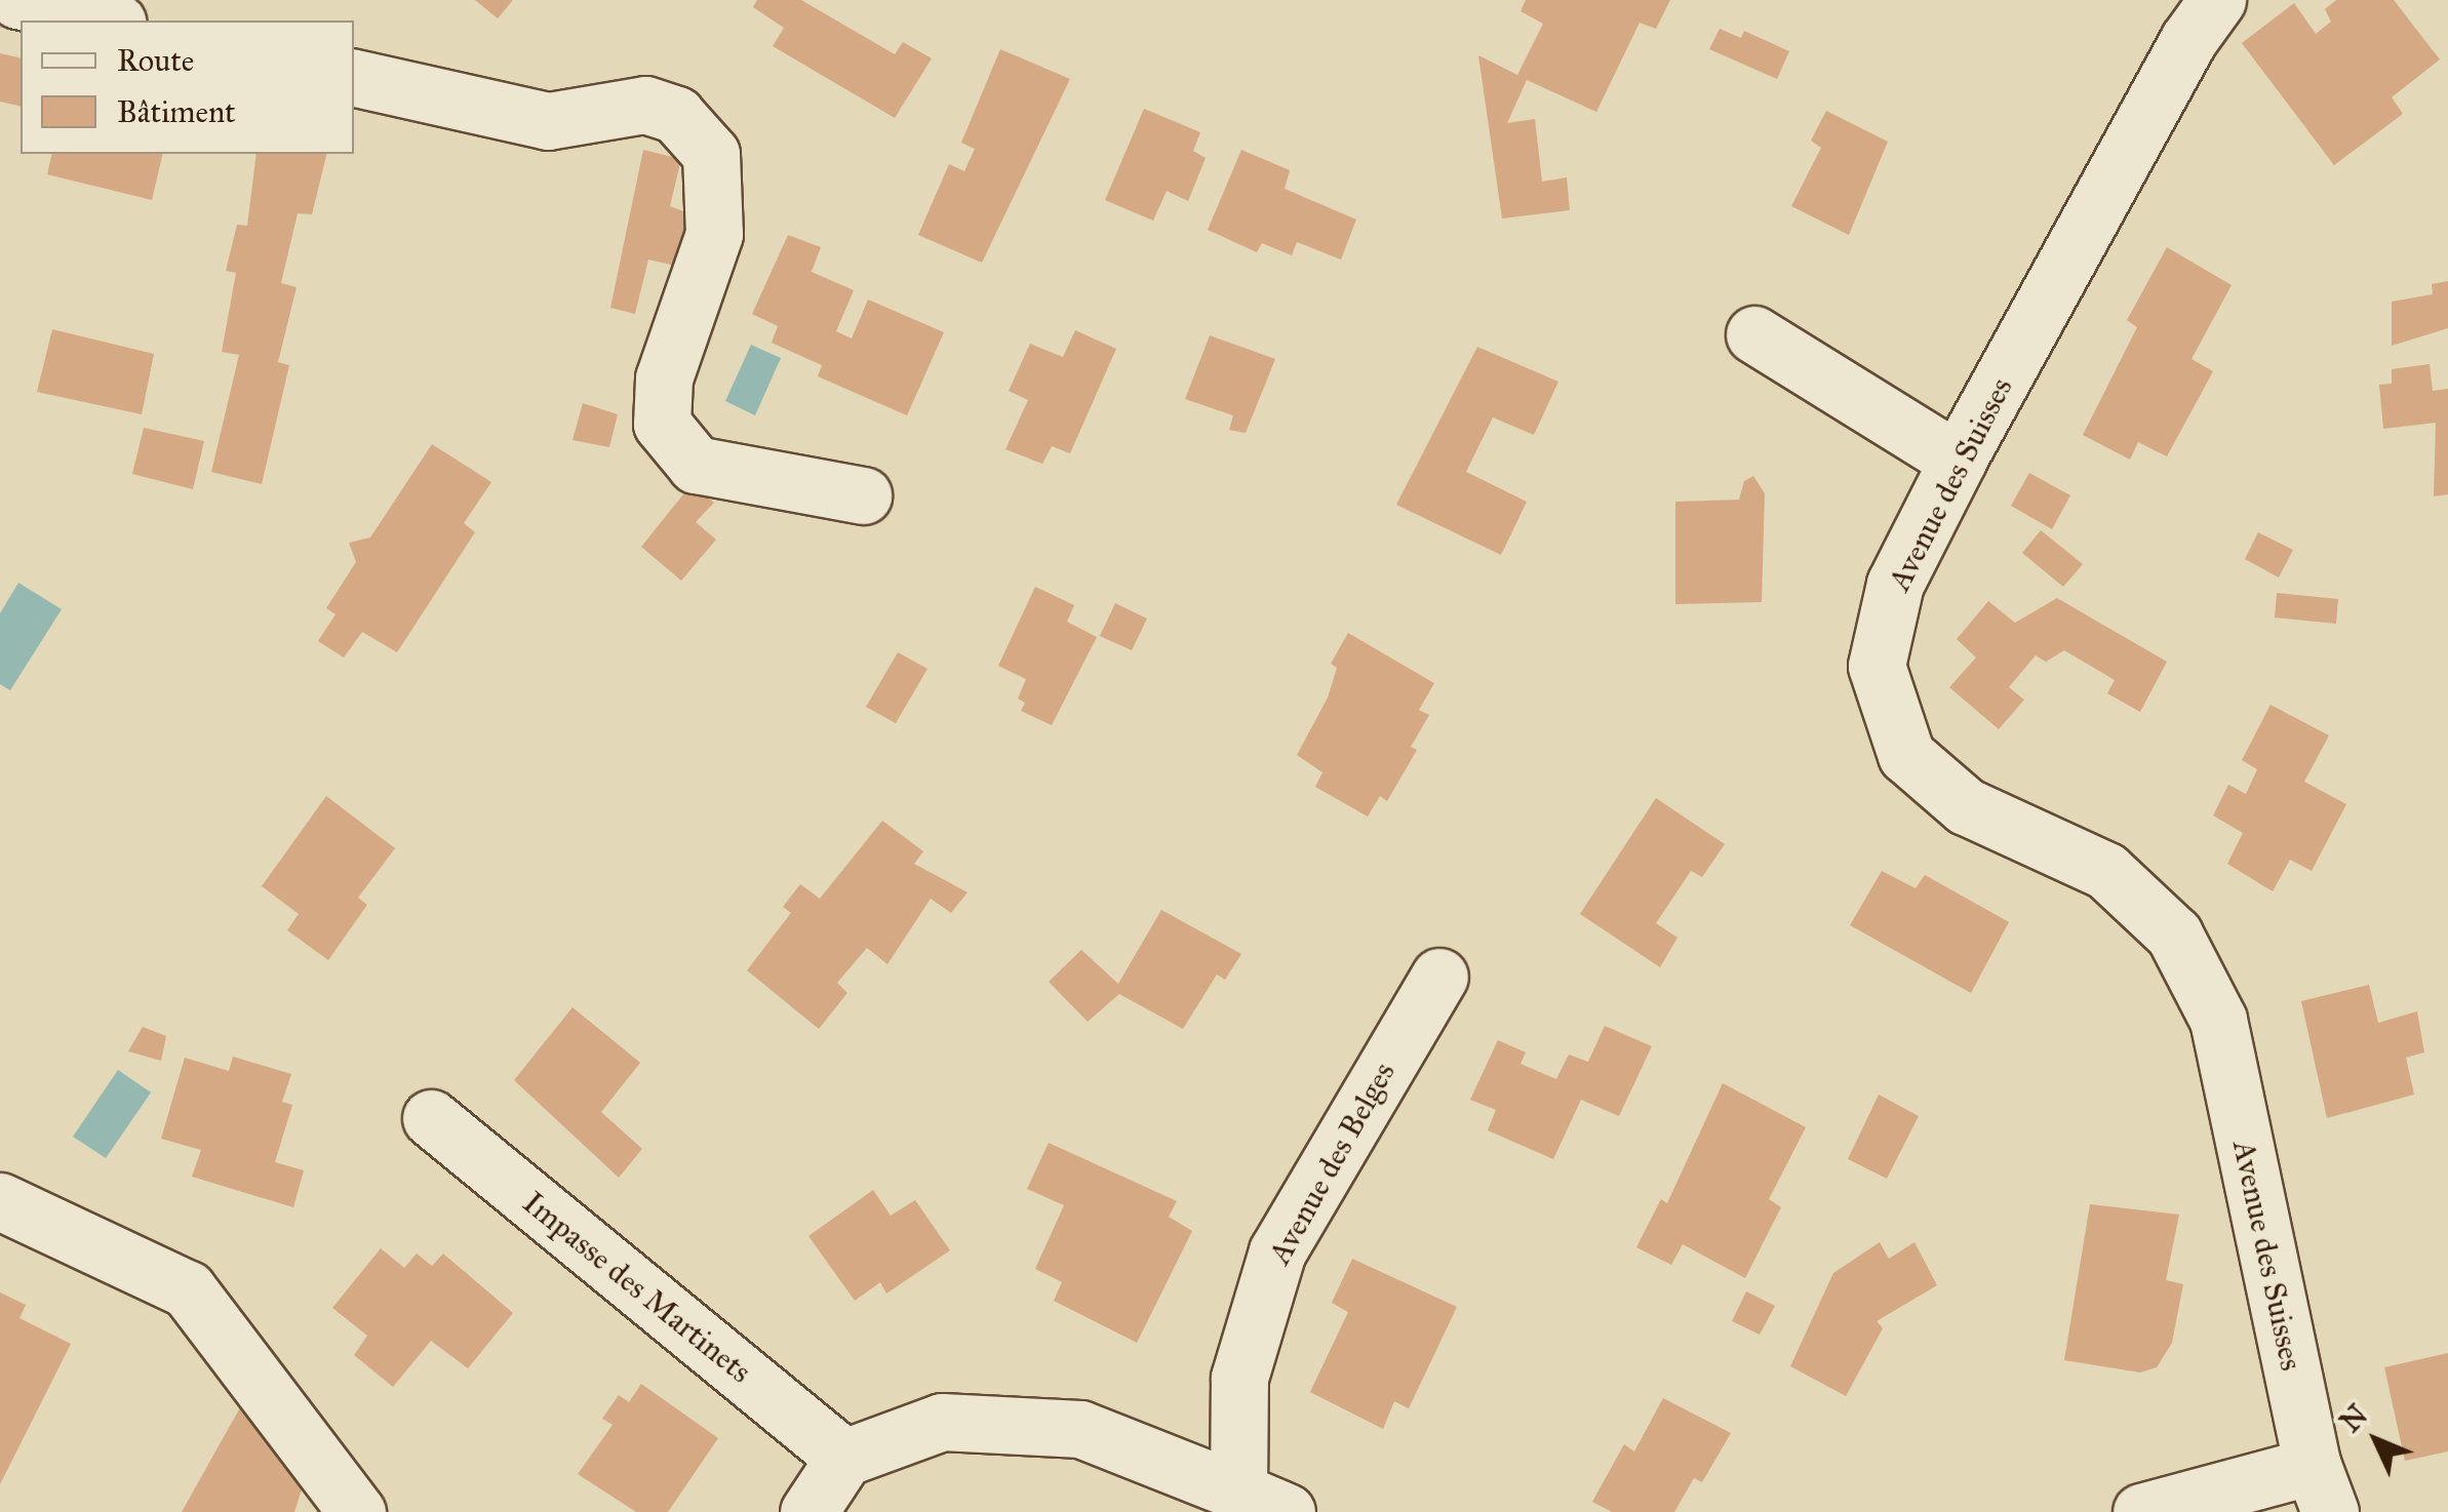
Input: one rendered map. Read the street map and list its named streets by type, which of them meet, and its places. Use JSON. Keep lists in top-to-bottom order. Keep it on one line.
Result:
{"streets":{"street":["Avenue des Suisses","Avenue des Belges","Impasse des Martinets"]},"legend":["Route","Bâtiment"],"north":"top left"}
